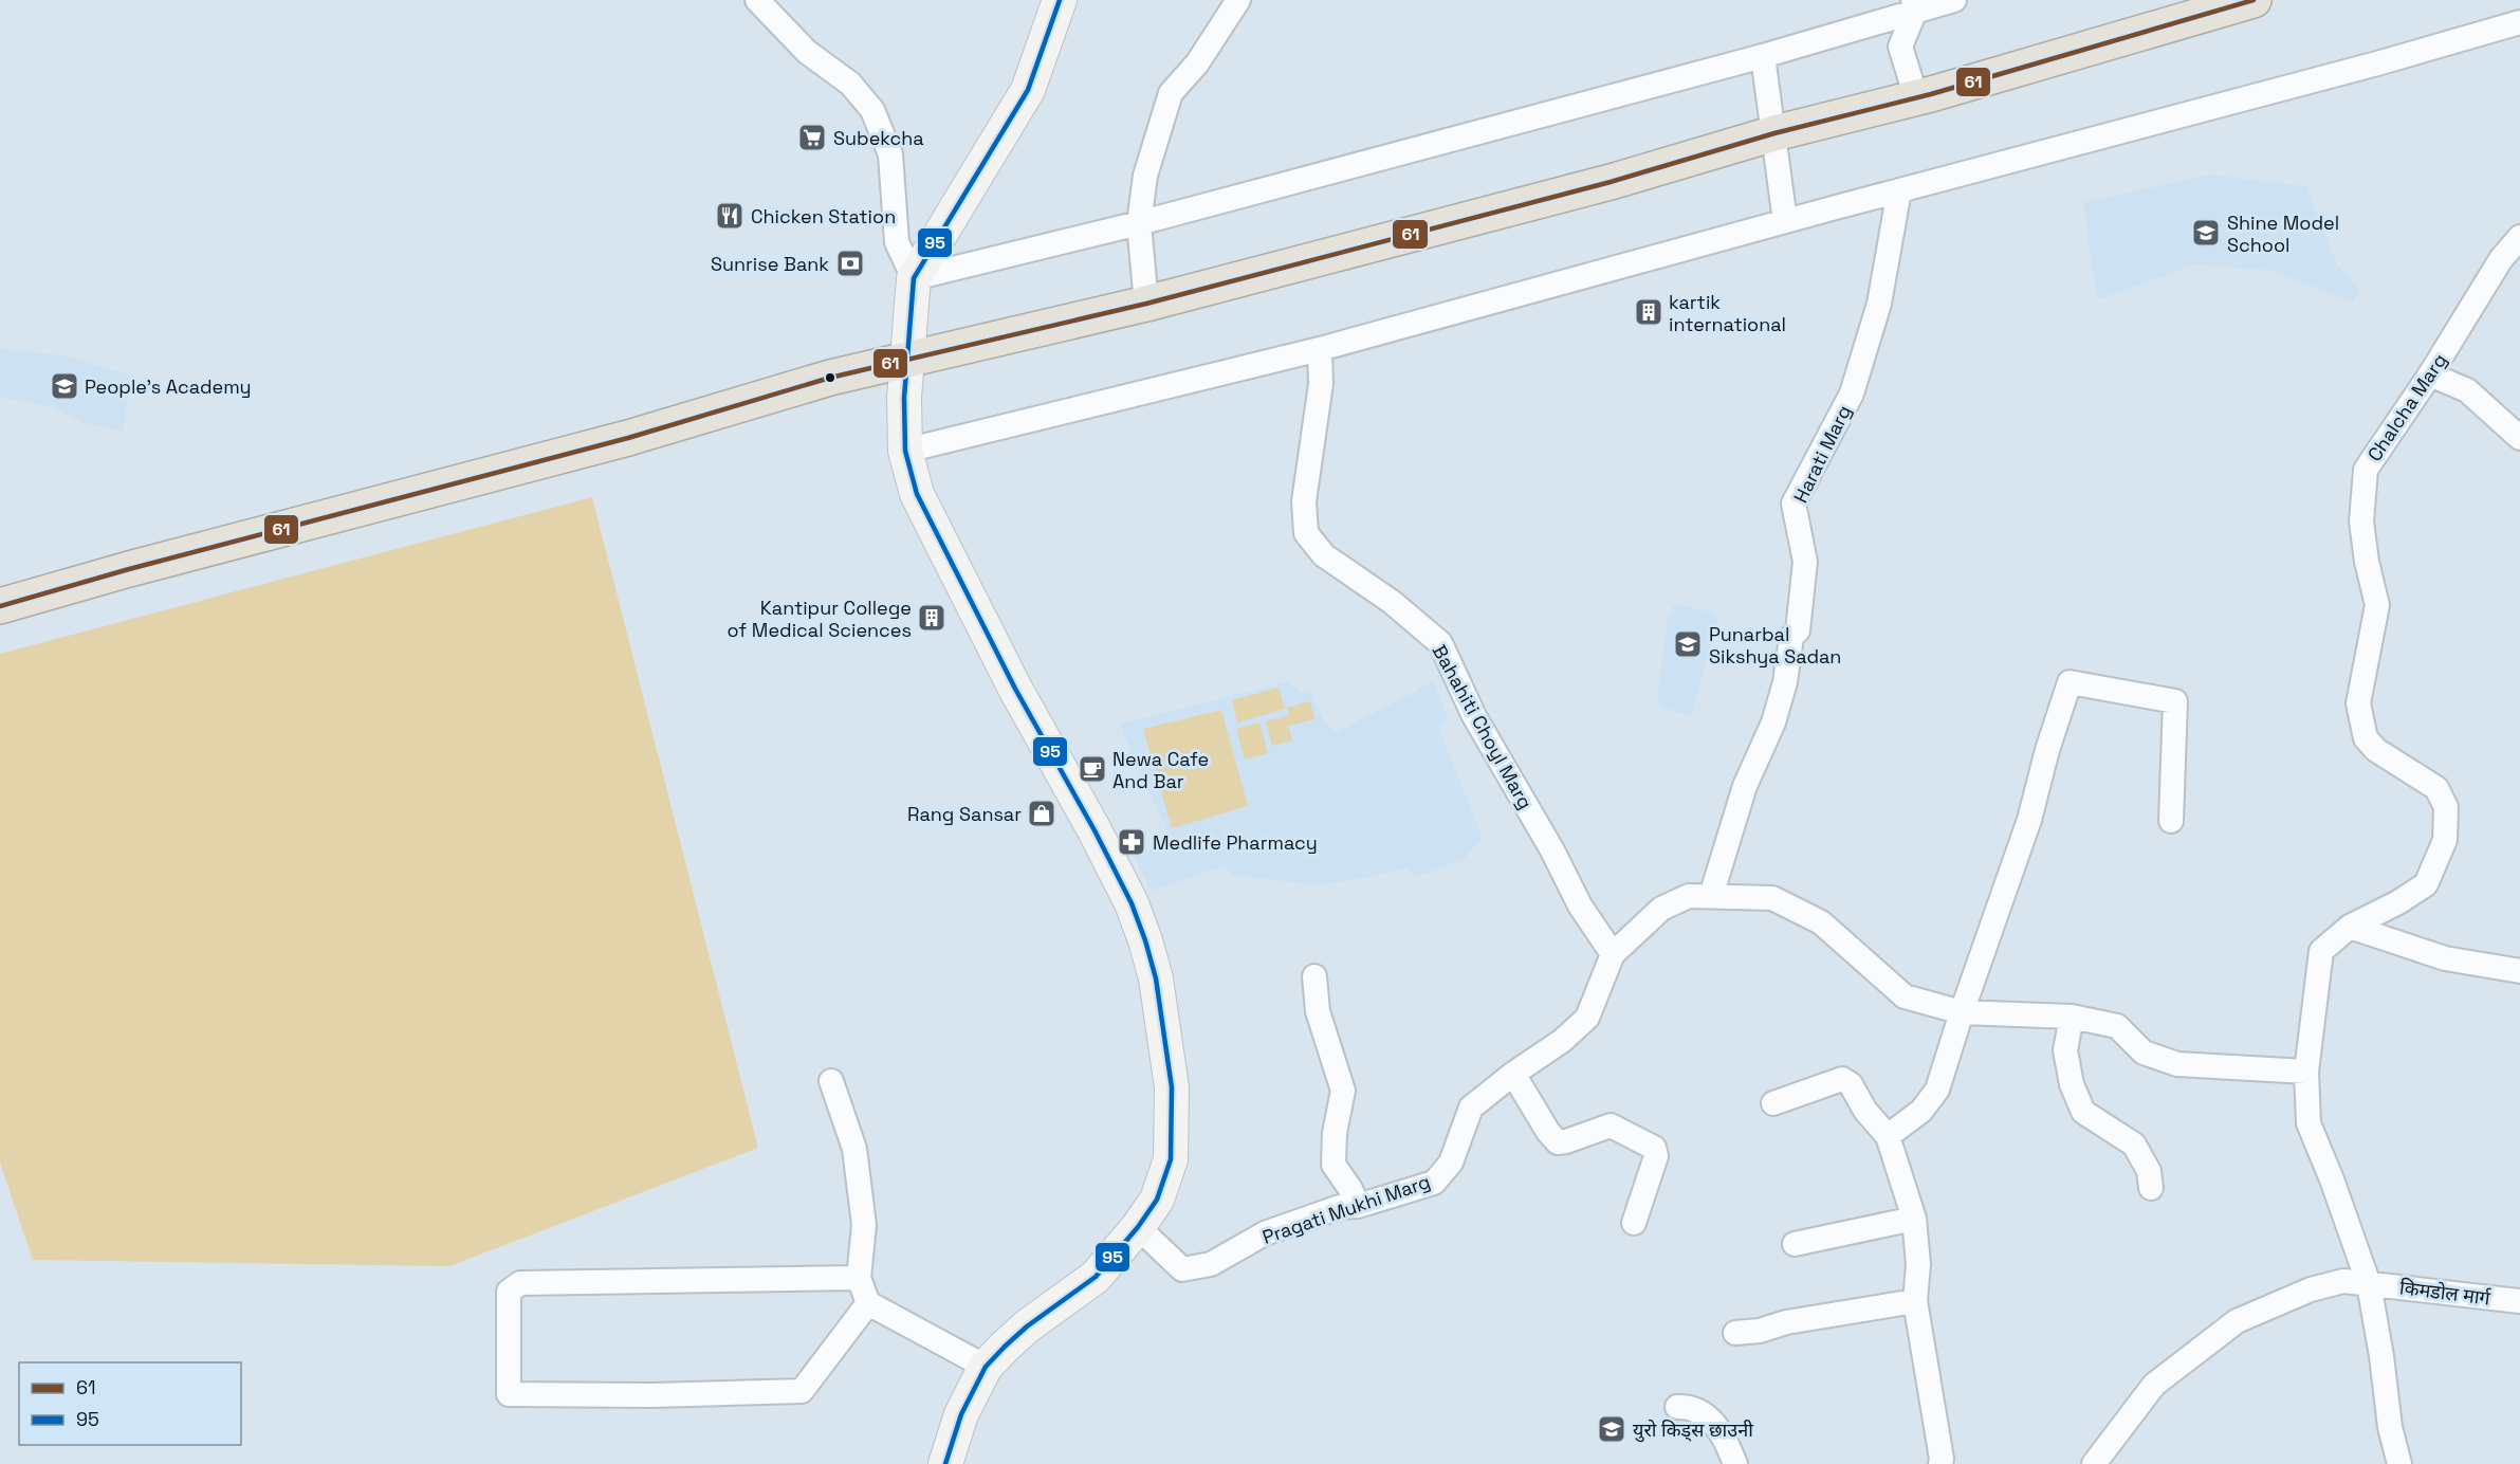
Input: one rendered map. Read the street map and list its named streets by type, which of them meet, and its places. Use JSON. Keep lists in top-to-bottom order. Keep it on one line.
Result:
{"streets":{"street":["Chalcha Marg","Harati Marg","Bahahiti Choyl Marg","Pragati Mukhi Marg","किमडोल मार्ग"]},"crossings":[["Harati Marg","Pragati Mukhi Marg"],["Bahahiti Choyl Marg","Pragati Mukhi Marg"]],"places":{"supermarket":["Subekcha"],"restaurant":["Chicken Station"],"school or university":["Shine Model School","People's Academy","Punarbal Sikshya Sadan","युरो किड्स छाउनी"],"bank":["Sunrise Bank"],"building":["kartik international","Kantipur College of Medical Sciences"],"cafe":["Newa Cafe And Bar"],"shop":["Rang Sansar"],"pharmacy":["Medlife Pharmacy"]},"lines":["transit line 61","transit line 95"],"legend":["61","95"]}
